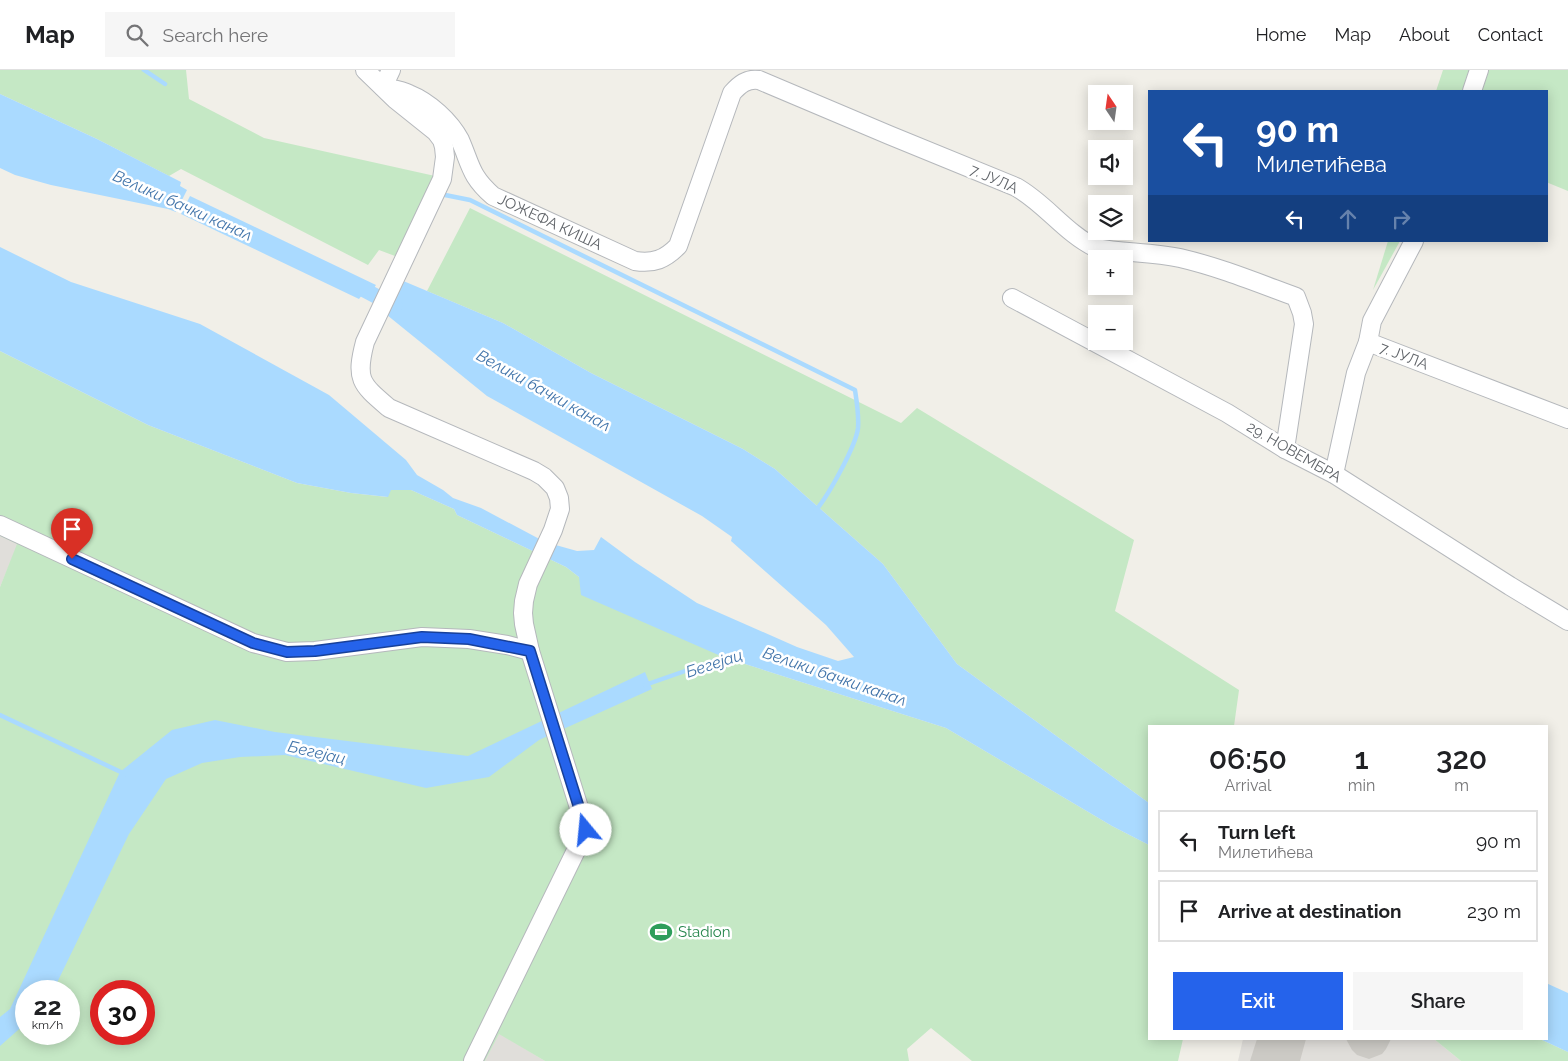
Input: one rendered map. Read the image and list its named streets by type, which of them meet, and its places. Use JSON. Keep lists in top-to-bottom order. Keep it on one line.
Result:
{"streets":{"street":["7. ЈУЛА","ЈОЖЕФА КИША","29. НОВЕМБРА"]},"crossings":[["7. ЈУЛА","ЈОЖЕФА КИША"],["7. ЈУЛА","29. НОВЕМБРА"]],"water":["Велики бачки канал","Бегејац"],"places":{"sports":["Stadion"]},"north":"top","page":{"header":"Map","search":"Search here","nav":["Home","Map","About","Contact"],"map_buttons":["+","−"],"turn":["90 m","Милетићева"],"eta":["06:50","Arrival","1","min","320","m"],"list":[{"name":"Turn left","note":"Милетићева","value":"90 m"},{"name":"Arrive at destination","value":"230 m"}],"buttons":["Exit","Share"],"speed":"22 km/h","limit":"30"}}
